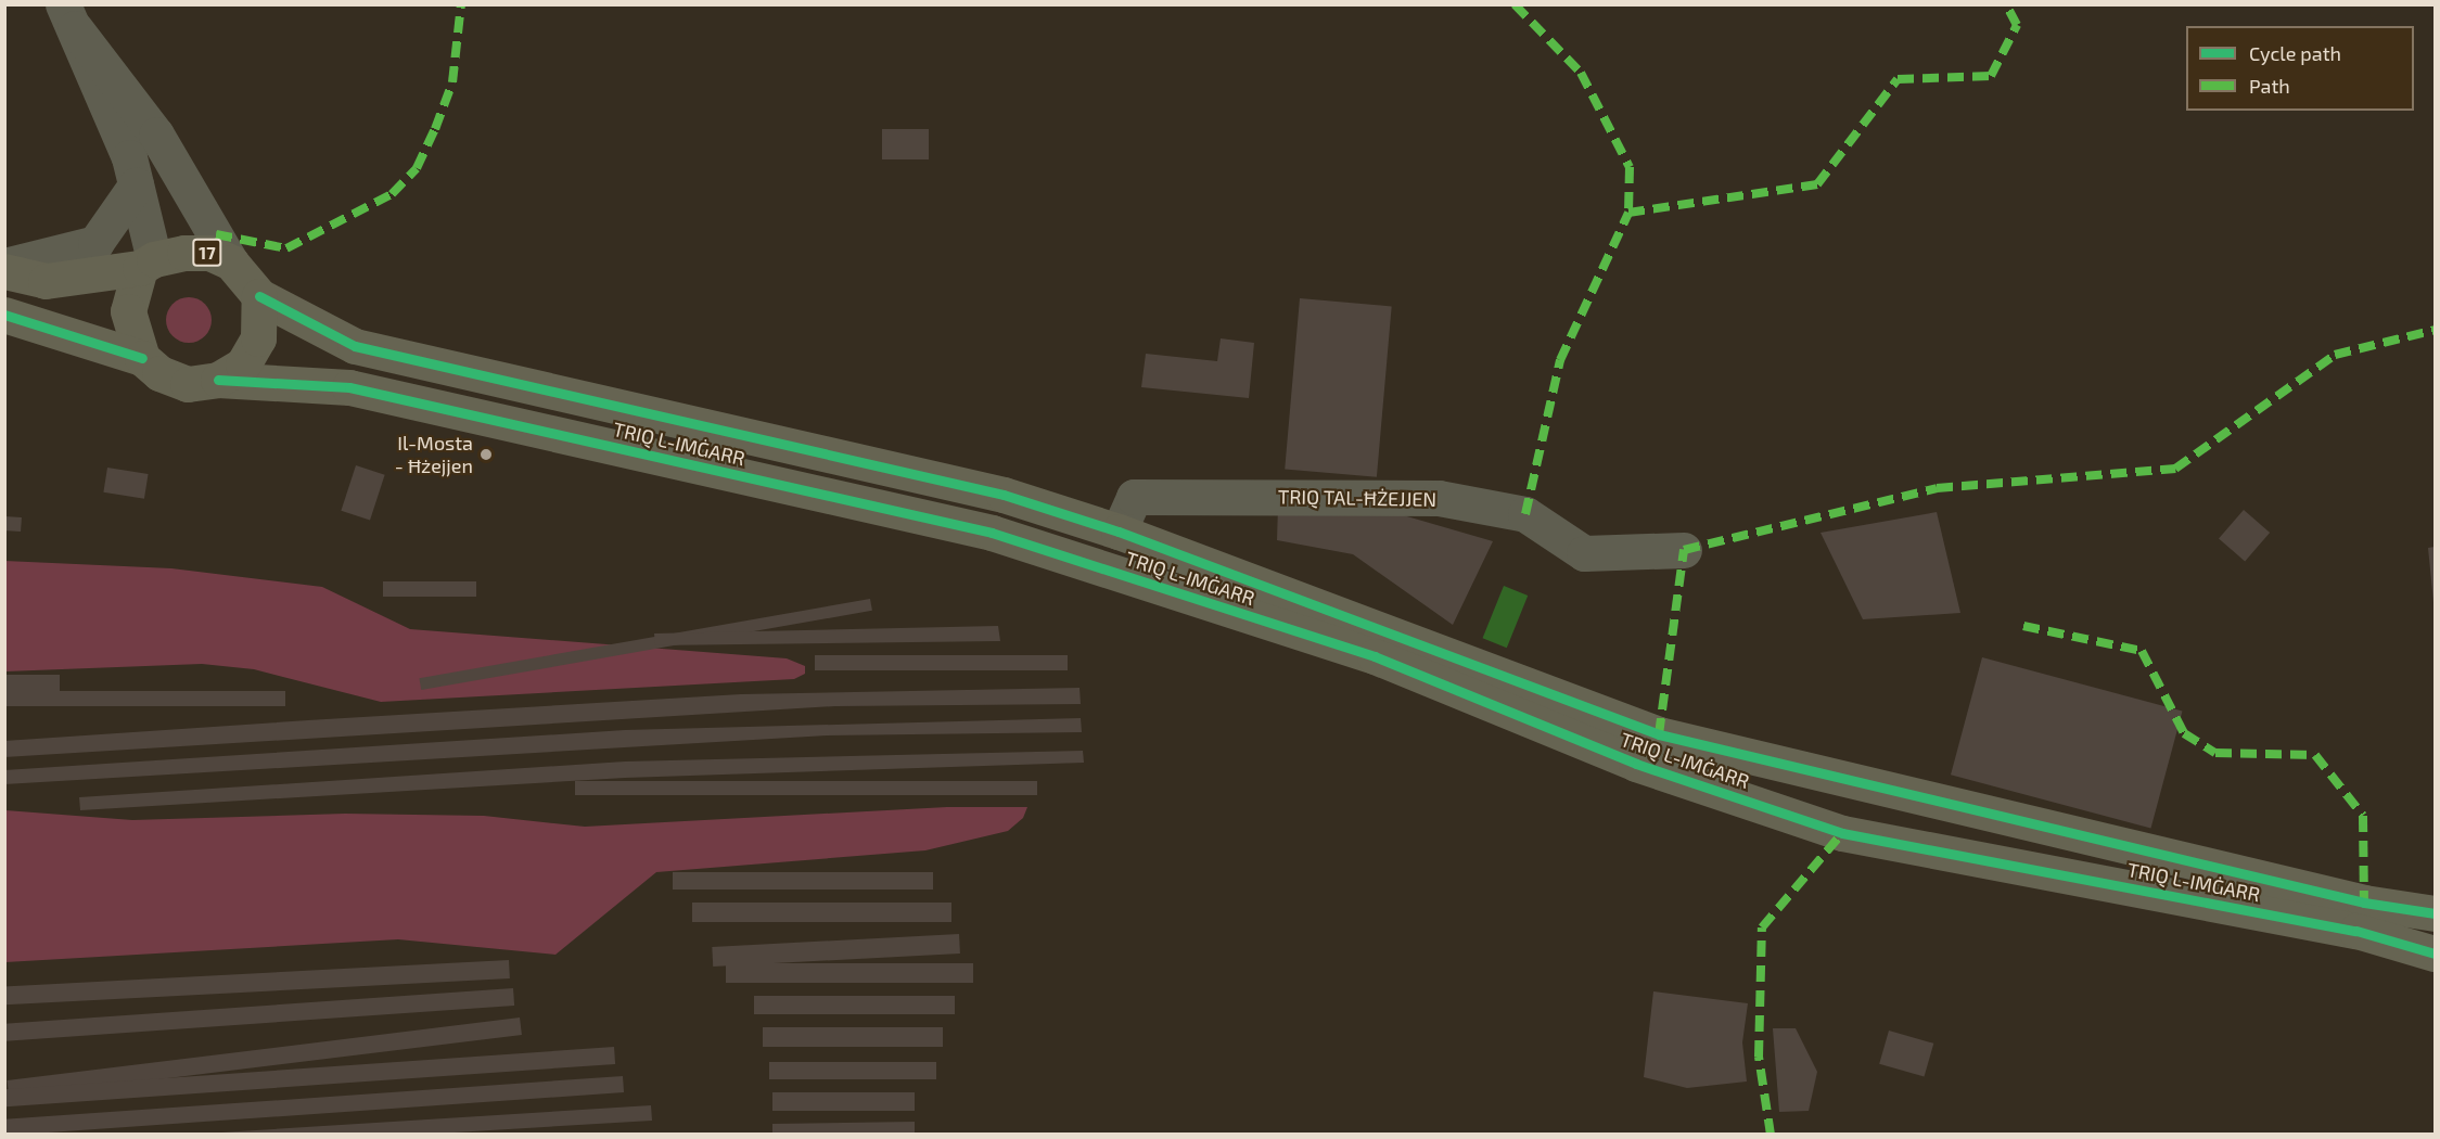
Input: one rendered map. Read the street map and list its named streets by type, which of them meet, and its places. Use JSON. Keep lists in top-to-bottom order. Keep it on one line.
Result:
{"streets":{"main road":["17","TRIQ L-IMĠARR"],"street":["TRIQ TAL-ĦŻEJJEN"]},"crossings":[["17","TRIQ L-IMĠARR"],["TRIQ L-IMĠARR","TRIQ TAL-ĦŻEJJEN"]],"places":["Il-Mosta - Ħżejjen"],"legend":["Cycle path","Path"]}
